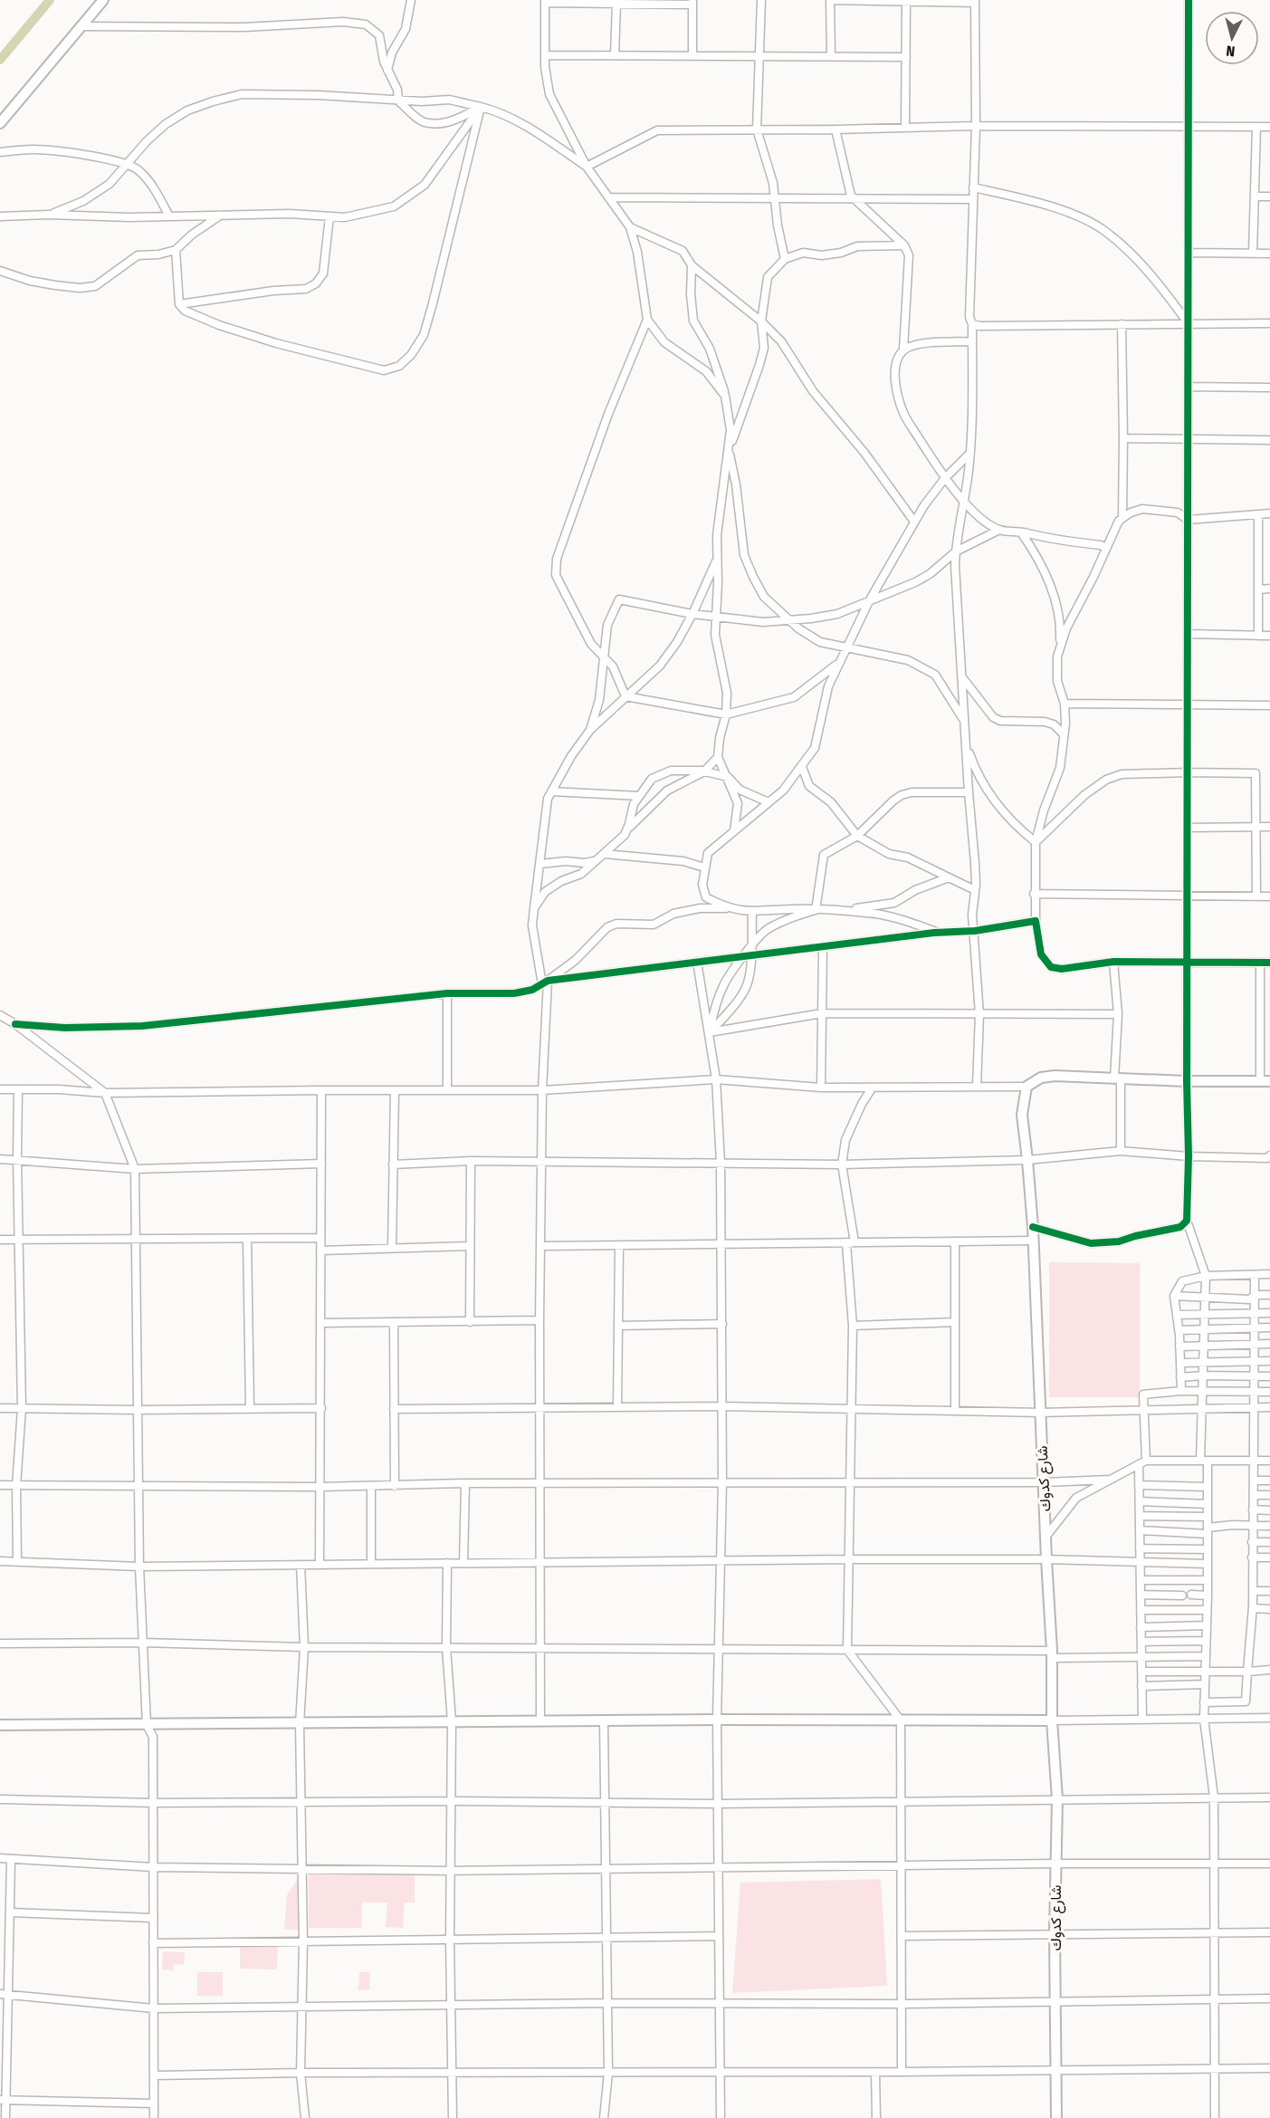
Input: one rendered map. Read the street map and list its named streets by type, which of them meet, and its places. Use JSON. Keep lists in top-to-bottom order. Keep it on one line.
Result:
{"streets":{"street":["شارع كدوك"]},"north":"bottom"}
